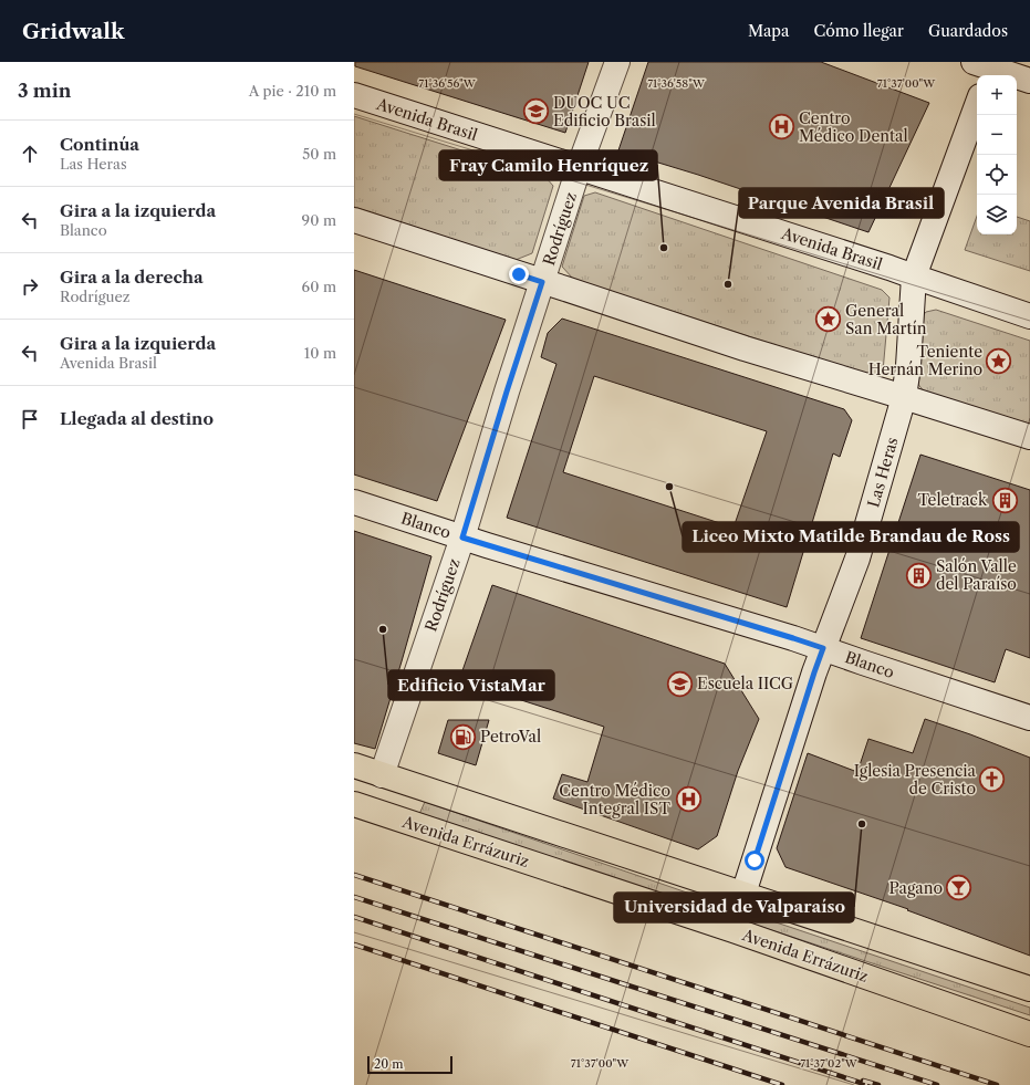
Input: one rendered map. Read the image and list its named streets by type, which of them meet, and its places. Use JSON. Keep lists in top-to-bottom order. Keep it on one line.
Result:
{"streets":{"main road":["Avenida Errázuriz"],"street":["Avenida Brasil","Rodríguez","Las Heras","Blanco"]},"crossings":[["Avenida Brasil","Rodríguez"],["Avenida Brasil","Las Heras"],["Rodríguez","Blanco"],["Las Heras","Blanco"]],"places":{"school or university":["DUOC UC Edificio Brasil","Escuela IICG"],"hospital":["Centro Médico Dental","Centro Médico Integral IST"],"other":["Fray Camilo Henríquez","Parque Avenida Brasil","Liceo Mixto Matilde Brandau de Ross","Edificio VistaMar","Universidad de Valparaíso"],"place":["General San Martín","Teniente Hernán Merino"],"building":["Teletrack","Salón Valle del Paraíso"],"fuel station":["PetroVal"],"church":["Iglesia Presencia de Cristo"],"bar":["Pagano"]},"scale_bar":"20 m","page":{"header":"Gridwalk","nav":["Mapa","Cómo llegar","Guardados"],"heading":["3 min","A pie · 210 m"],"map_buttons":["+","−"],"list":[["Continúa","Las Heras","50 m"],["Gira a la izquierda","Blanco","90 m"],["Gira a la derecha","Rodríguez","60 m"],["Gira a la izquierda","Avenida Brasil","10 m"],"Llegada al destino"],"scale":"20 m"},"coordinates":["71°36'56\"W","71°36'58\"W","71°37'00\"W","71°37'02\"W"]}
